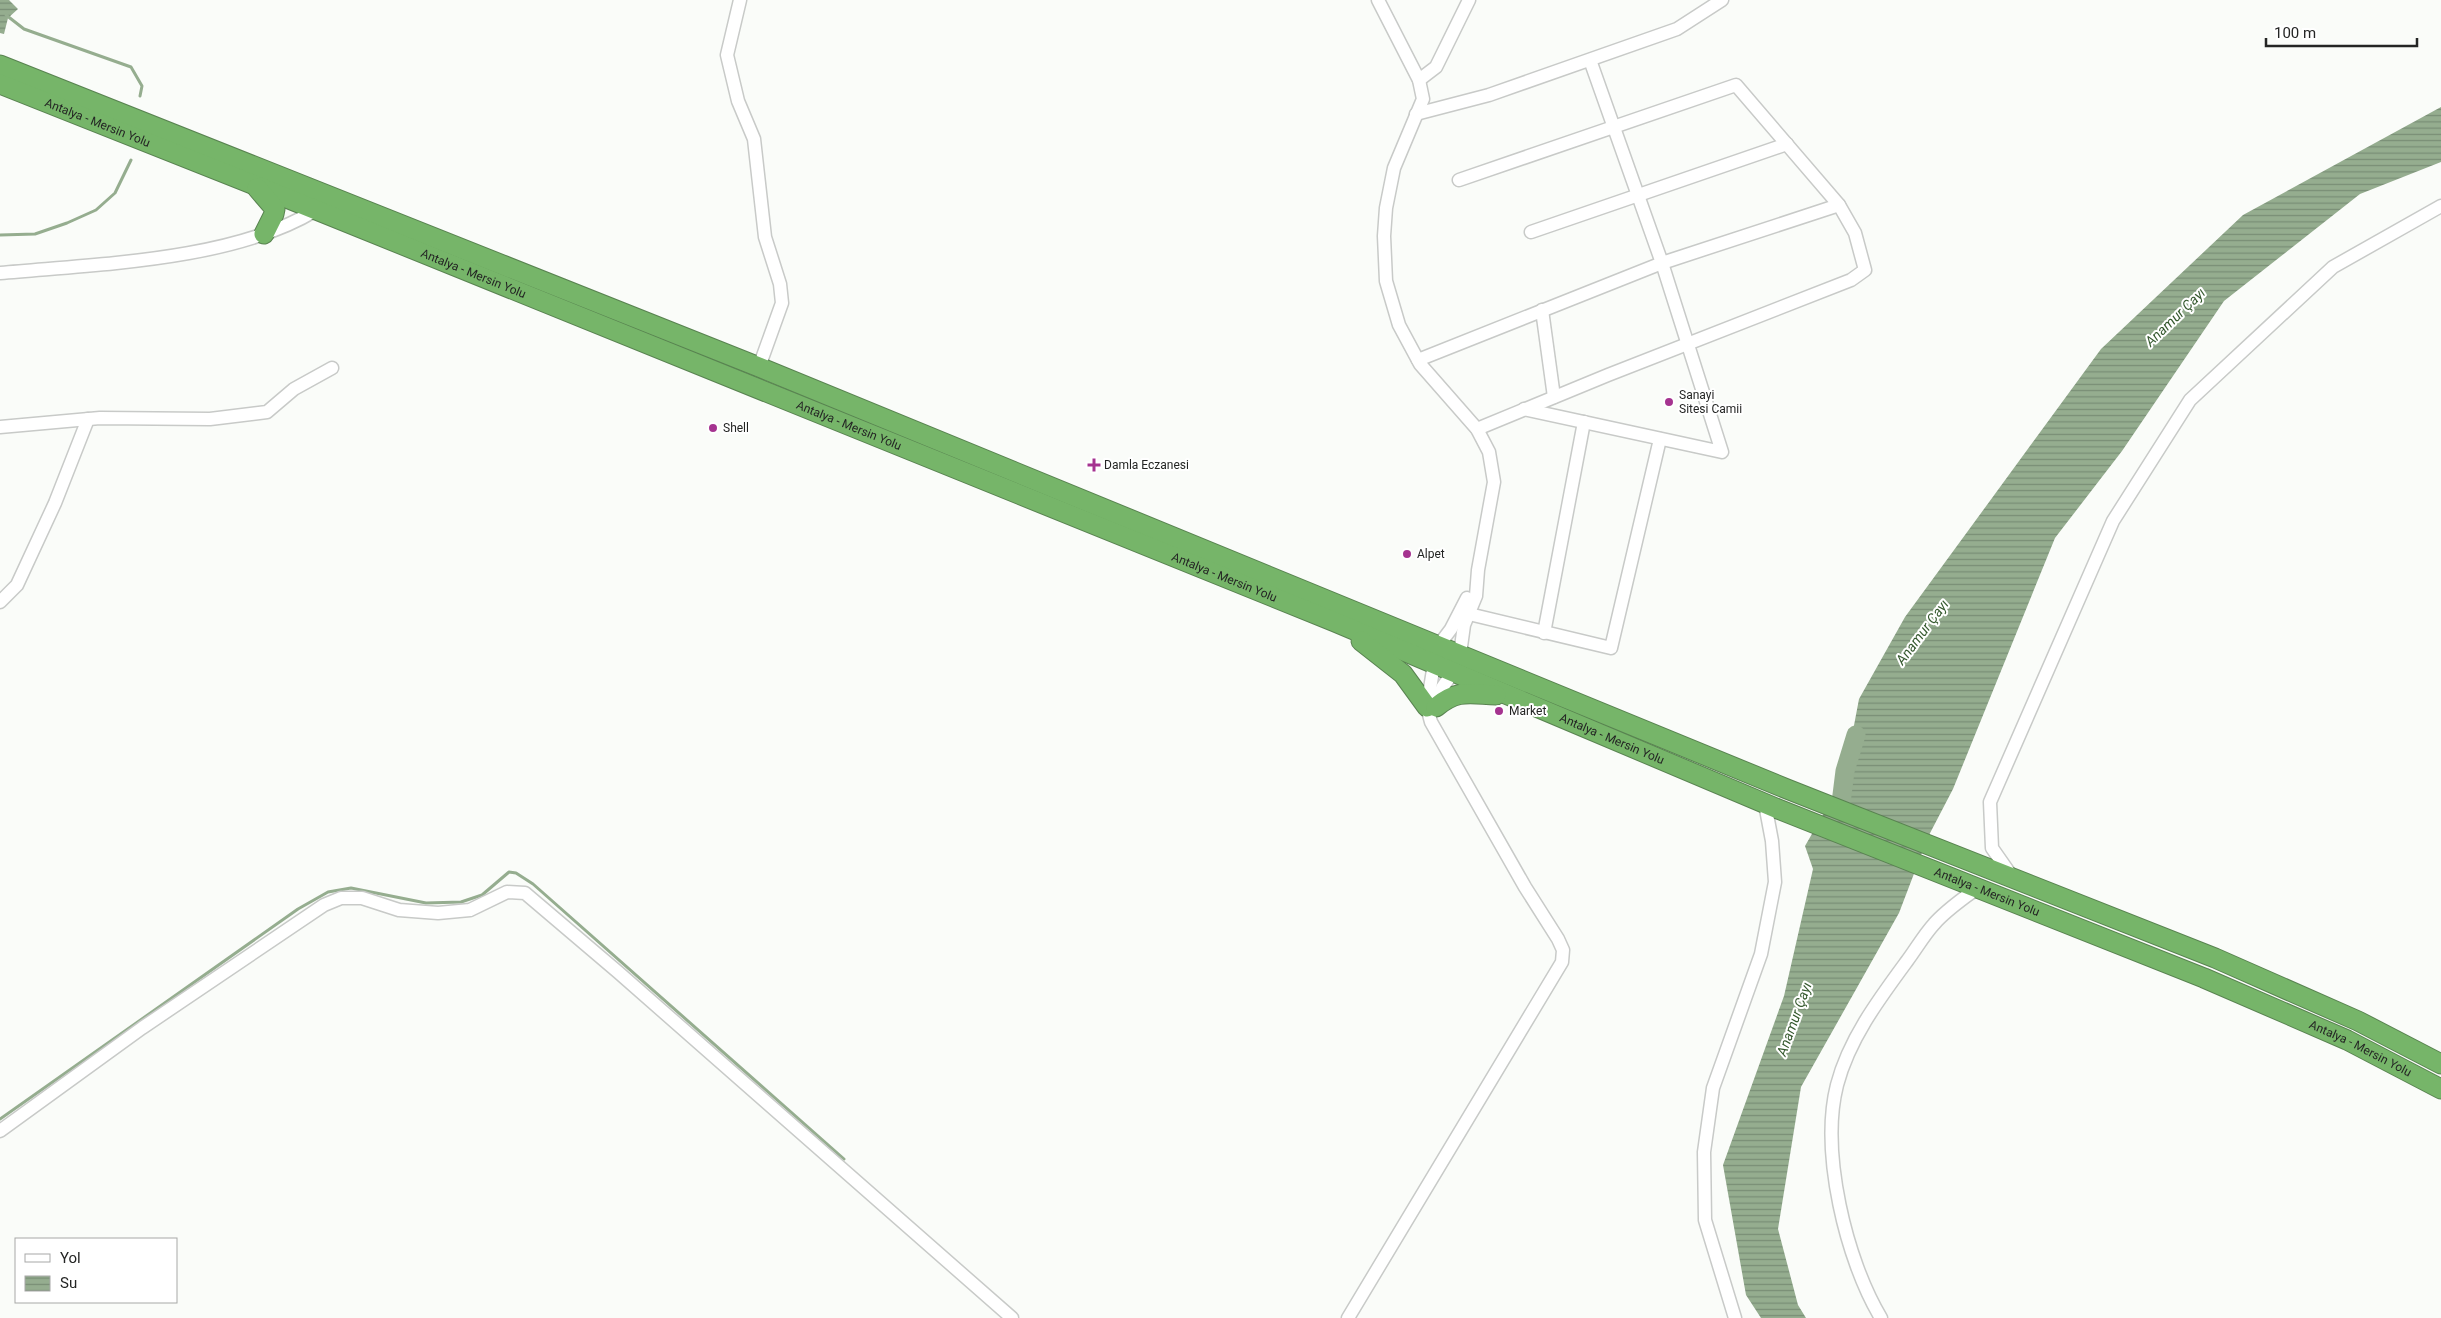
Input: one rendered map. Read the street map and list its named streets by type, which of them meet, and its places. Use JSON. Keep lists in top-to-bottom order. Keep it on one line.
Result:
{"streets":{"highway":["Antalya - Mersin Yolu"]},"water":["Anamur Çayı"],"places":{"other":["Sanayi Sitesi Camii","Shell","Alpet","Market"],"health":["Damla Eczanesi"]},"legend":["Yol","Su"],"scale_bar":"100 m"}
